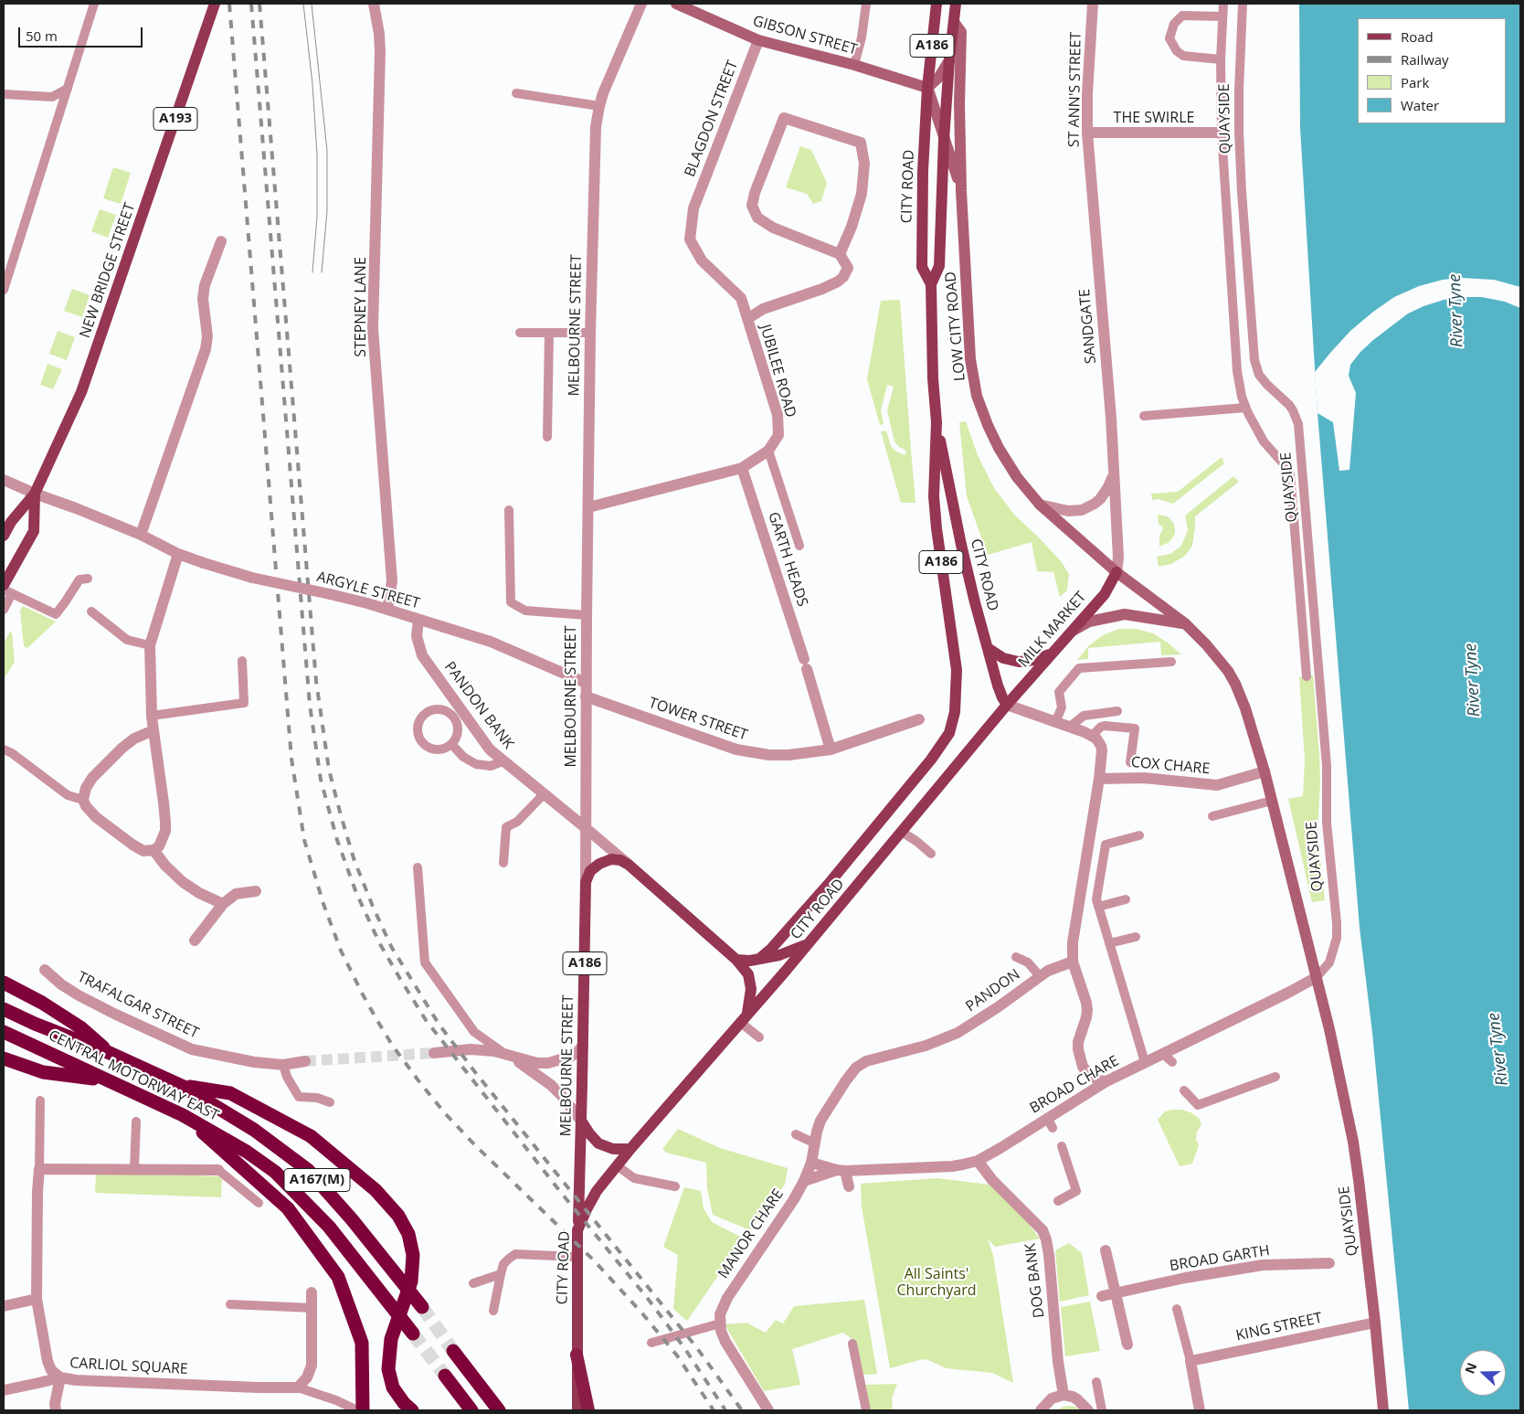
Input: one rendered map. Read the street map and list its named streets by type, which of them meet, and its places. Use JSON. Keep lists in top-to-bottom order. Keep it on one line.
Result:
{"streets":{"highway":["CENTRAL MOTORWAY EAST","A167(M)"],"main road":["GIBSON STREET","A186","A193","QUAYSIDE","CITY ROAD","NEW BRIDGE STREET","MELBOURNE STREET","LOW CITY ROAD","MILK MARKET"],"street":["ST ANN'S STREET","THE SWIRLE","BLAGDON STREET","STEPNEY LANE","SANDGATE","JUBILEE ROAD","GARTH HEADS","ARGYLE STREET","PANDON BANK","TOWER STREET","COX CHARE","PANDON","TRAFALGAR STREET","BROAD CHARE","MANOR CHARE","BROAD GARTH","DOG BANK","KING STREET","CARLIOL SQUARE"]},"crossings":[["GIBSON STREET","BLAGDON STREET"],["GIBSON STREET","CITY ROAD"],["A186","CITY ROAD"],["ST ANN'S STREET","THE SWIRLE"],["ST ANN'S STREET","SANDGATE"],["THE SWIRLE","QUAYSIDE"],["A193","NEW BRIDGE STREET"],["A193","ARGYLE STREET"],["BLAGDON STREET","JUBILEE ROAD"],["QUAYSIDE","LOW CITY ROAD"],["QUAYSIDE","SANDGATE"],["QUAYSIDE","MILK MARKET"],["QUAYSIDE","COX CHARE"],["QUAYSIDE","BROAD CHARE"],["QUAYSIDE","KING STREET"],["CITY ROAD","MELBOURNE STREET"],["CITY ROAD","LOW CITY ROAD"],["CITY ROAD","MILK MARKET"],["NEW BRIDGE STREET","ARGYLE STREET"],["STEPNEY LANE","ARGYLE STREET"],["MELBOURNE STREET","ARGYLE STREET"],["MELBOURNE STREET","PANDON BANK"],["MELBOURNE STREET","TOWER STREET"],["LOW CITY ROAD","SANDGATE"],["LOW CITY ROAD","MILK MARKET"],["SANDGATE","MILK MARKET"],["GARTH HEADS","TOWER STREET"],["ARGYLE STREET","PANDON BANK"],["PANDON","BROAD CHARE"],["PANDON","MANOR CHARE"],["CENTRAL MOTORWAY EAST","A167(M)"],["BROAD CHARE","MANOR CHARE"],["BROAD CHARE","DOG BANK"]],"water":["River Tyne"],"parks":["All Saints' Churchyard"],"legend":["Road","Railway","Park","Water"],"scale_bar":"50 m","north":"left"}
